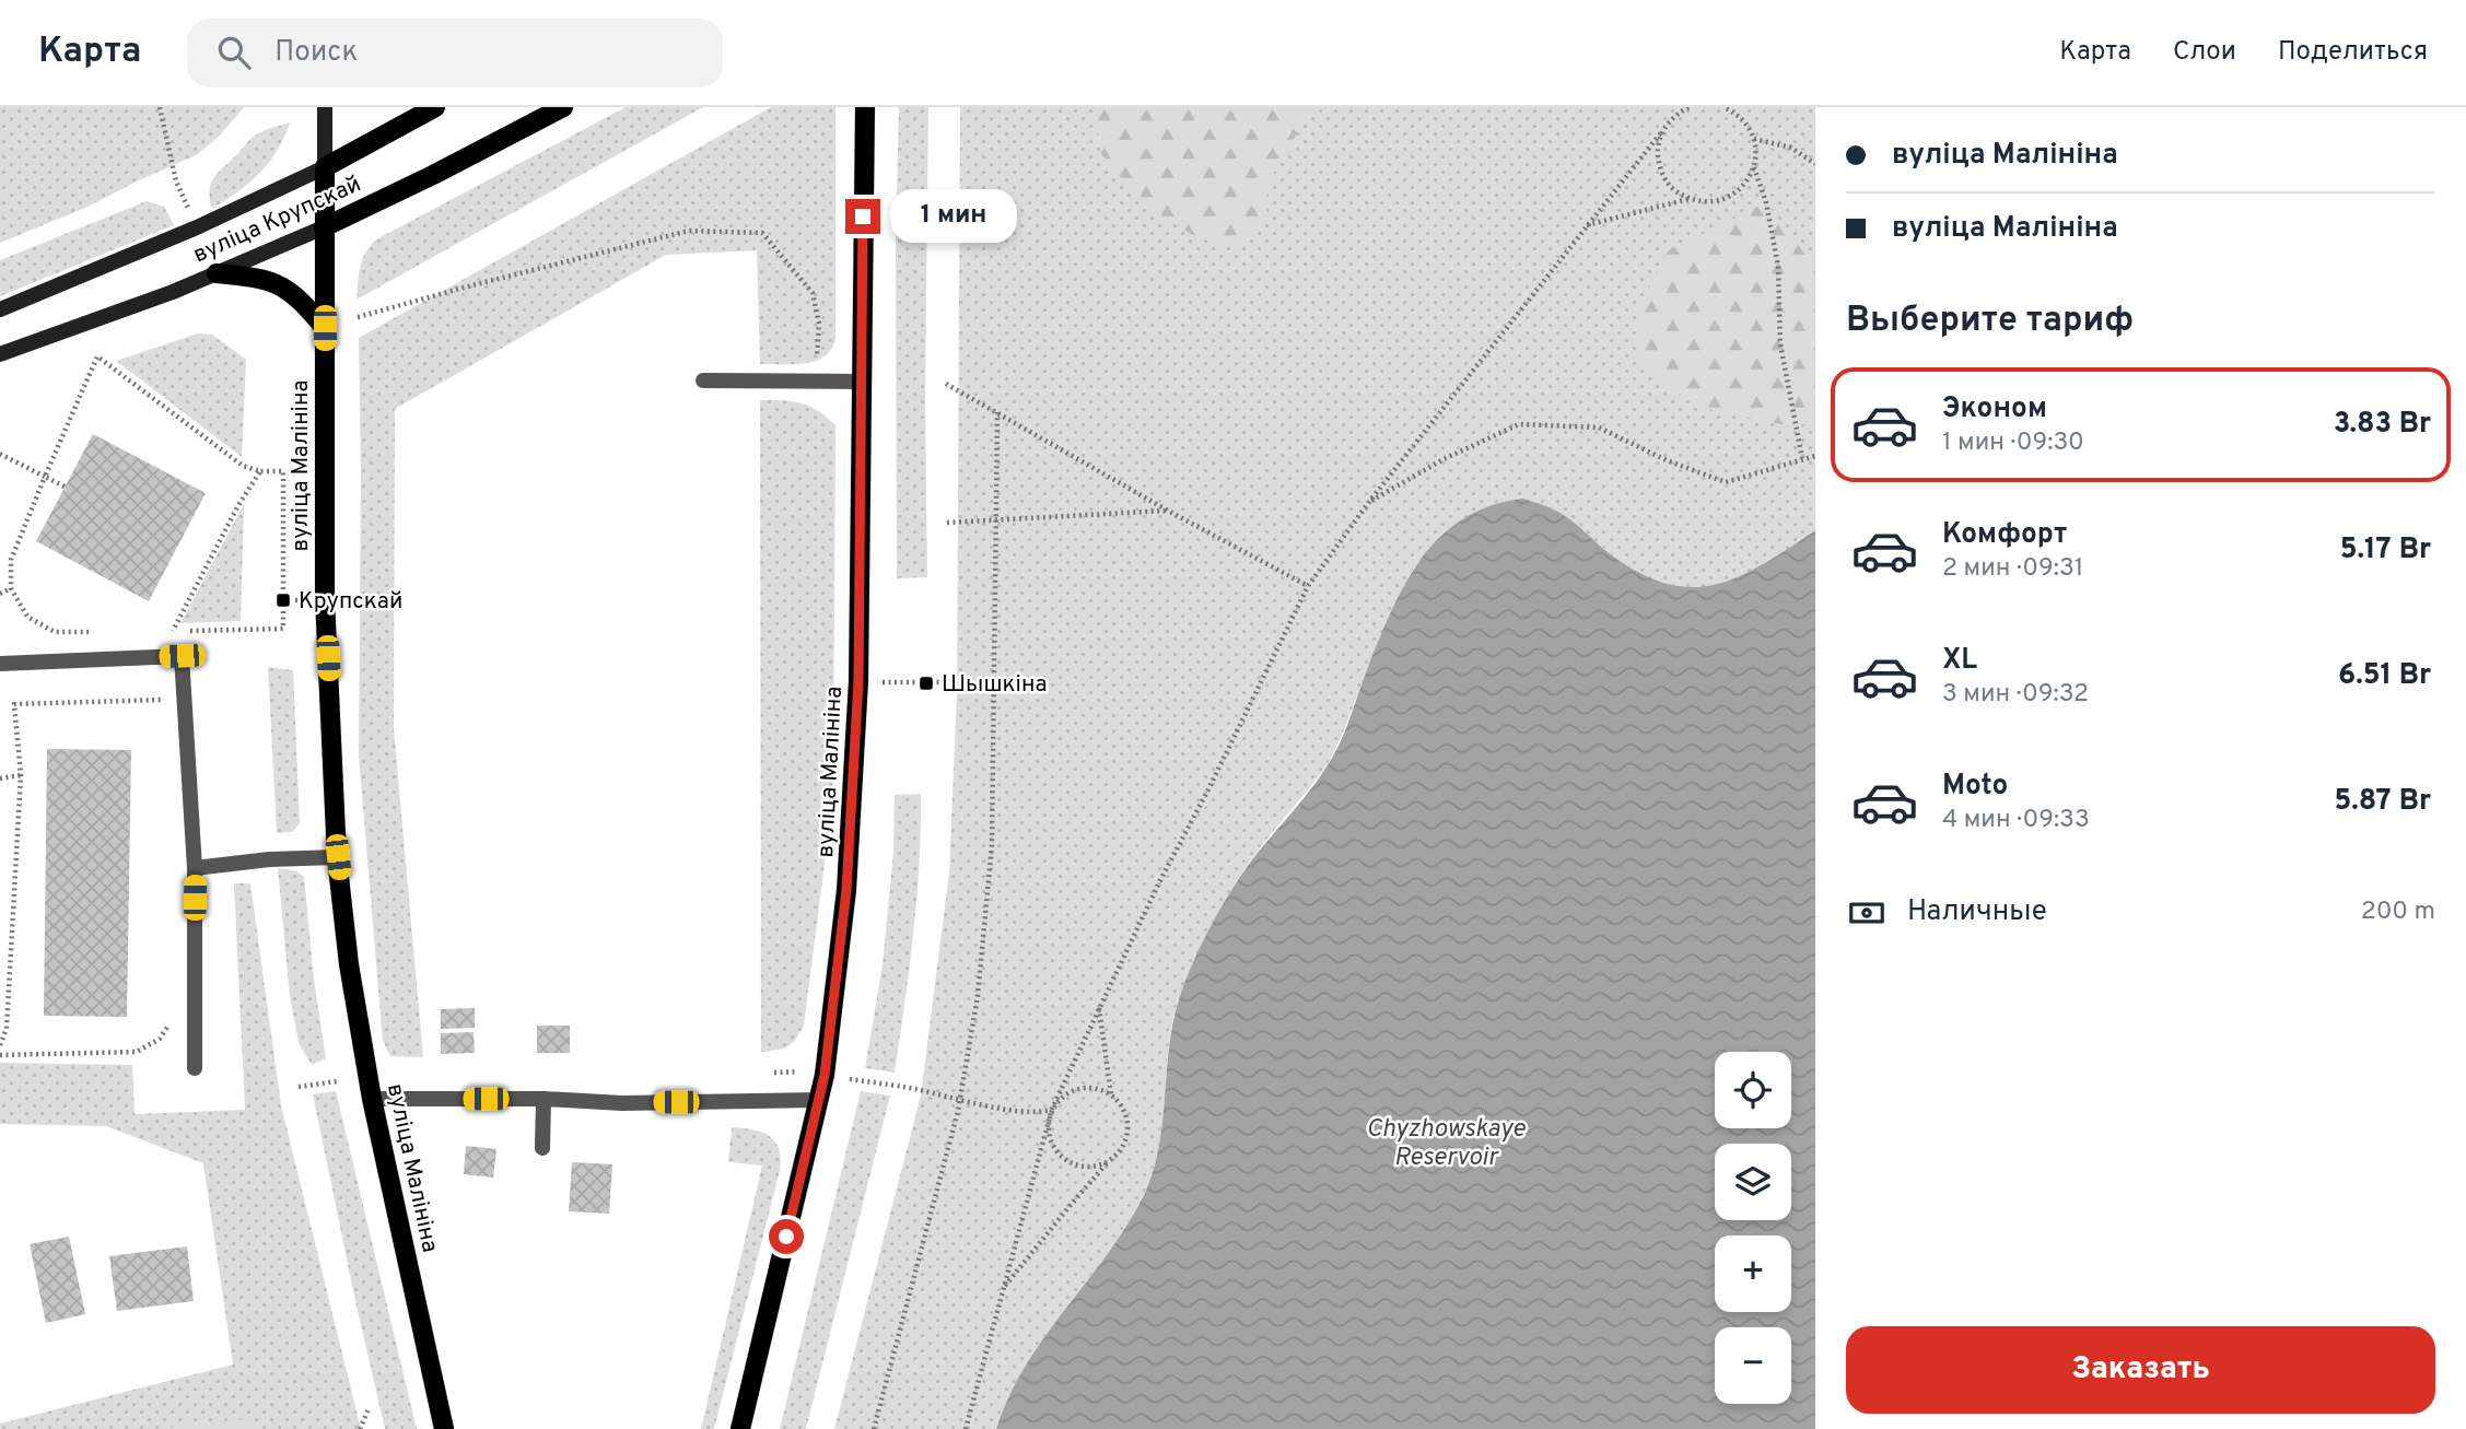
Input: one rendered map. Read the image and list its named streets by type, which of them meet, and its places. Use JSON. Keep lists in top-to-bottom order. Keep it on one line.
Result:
{"streets":{"main road":["вуліца Крупскай","вуліца Малініна"]},"crossings":[["вуліца Крупскай","вуліца Малініна"]],"water":["Chyzhowskaye Reservoir"],"places":{"transit":["Крупскай","Шышкіна"]},"page":{"header":"Карта","search":"Поиск","nav":["Карта","Слои","Поделиться"],"banner":["вуліца Малініна","вуліца Малініна"],"bubble":"1 мин","heading":"Выберите тариф","list":[{"name":"Эконом","note":"1 мин · 09:30","value":"3.83 Br"},{"name":"Комфорт","note":"2 мин · 09:31","value":"5.17 Br"},{"name":"XL","note":"3 мин · 09:32","value":"6.51 Br"},{"name":"Moto","note":"4 мин · 09:33","value":"5.87 Br"}],"pay":["Наличные","200 m"],"map_buttons":["+","−"],"buttons":"Заказать"}}
